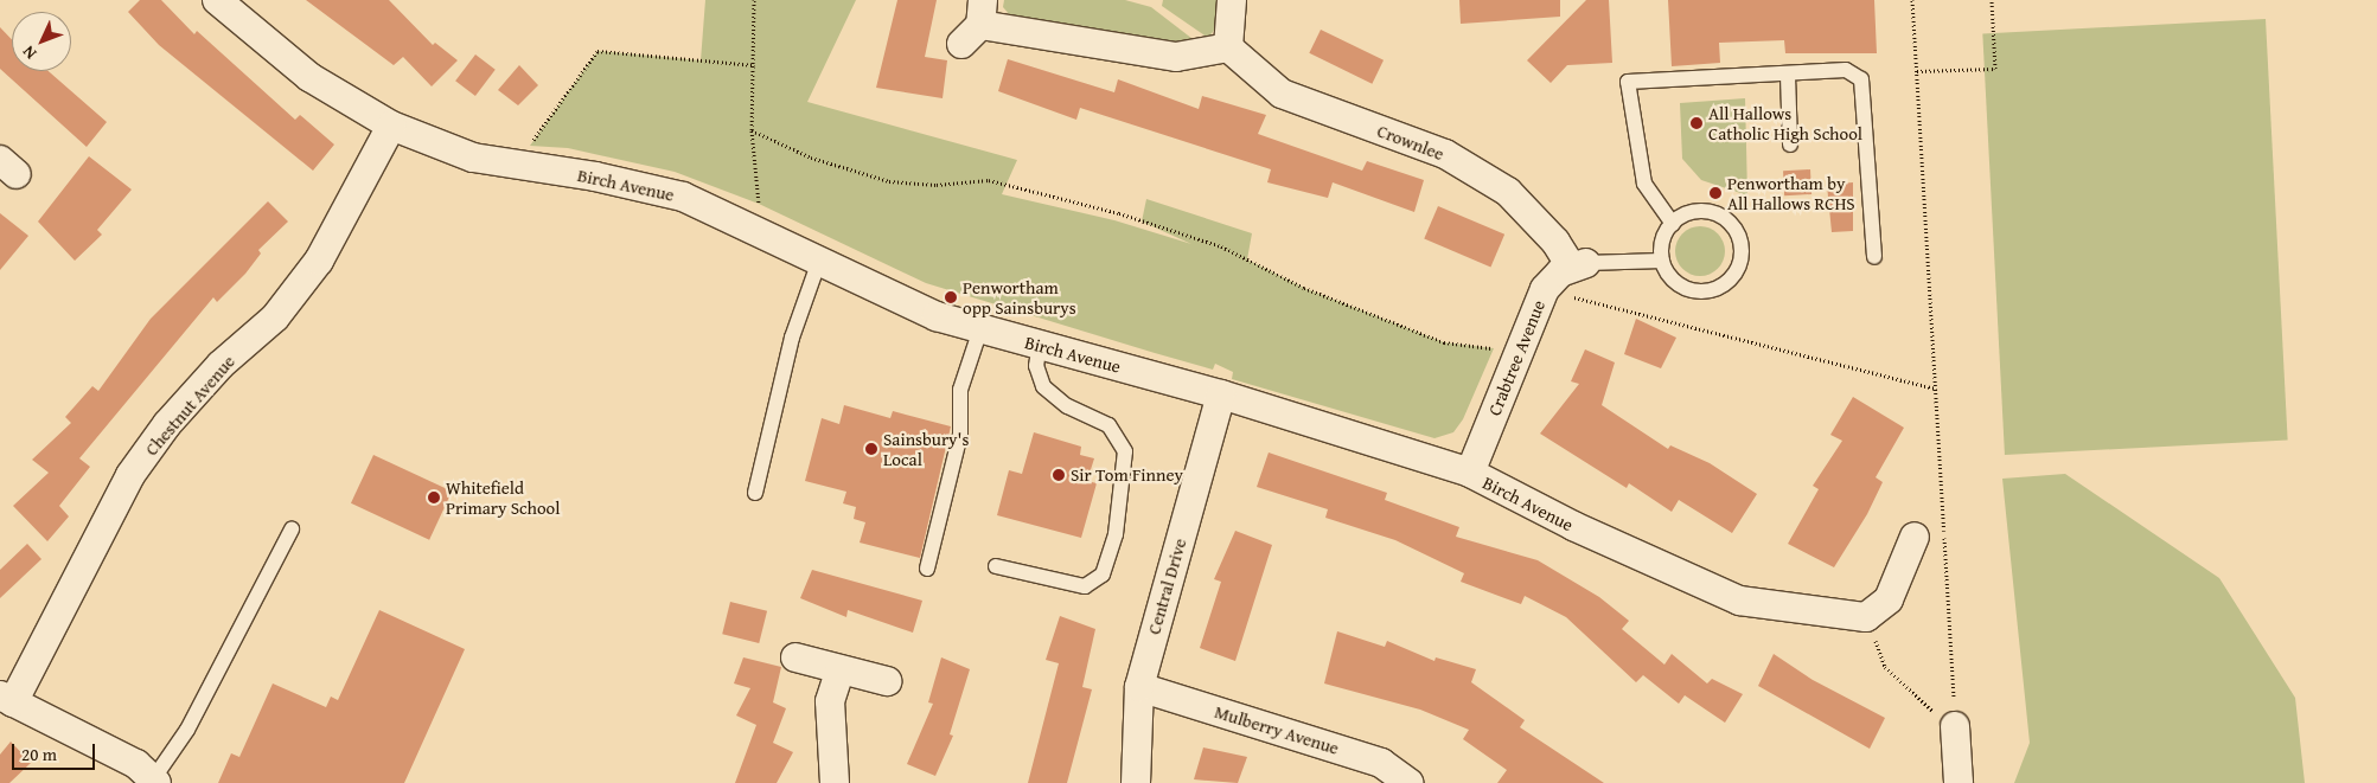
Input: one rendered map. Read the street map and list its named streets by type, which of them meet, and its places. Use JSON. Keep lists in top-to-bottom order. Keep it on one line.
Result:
{"streets":{"street":["Crownlee","Birch Avenue","Crabtree Avenue","Chestnut Avenue","Central Drive","Mulberry Avenue"]},"crossings":[["Crownlee","Crabtree Avenue"],["Birch Avenue","Crabtree Avenue"],["Birch Avenue","Chestnut Avenue"],["Birch Avenue","Central Drive"],["Central Drive","Mulberry Avenue"]],"places":["All Hallows Catholic High School","Penwortham by All Hallows RCHS","Penwortham opp Sainsburys","Sainsbury's Local","Sir Tom Finney","Whitefield Primary School"],"scale_bar":"20 m","north":"bottom left"}
